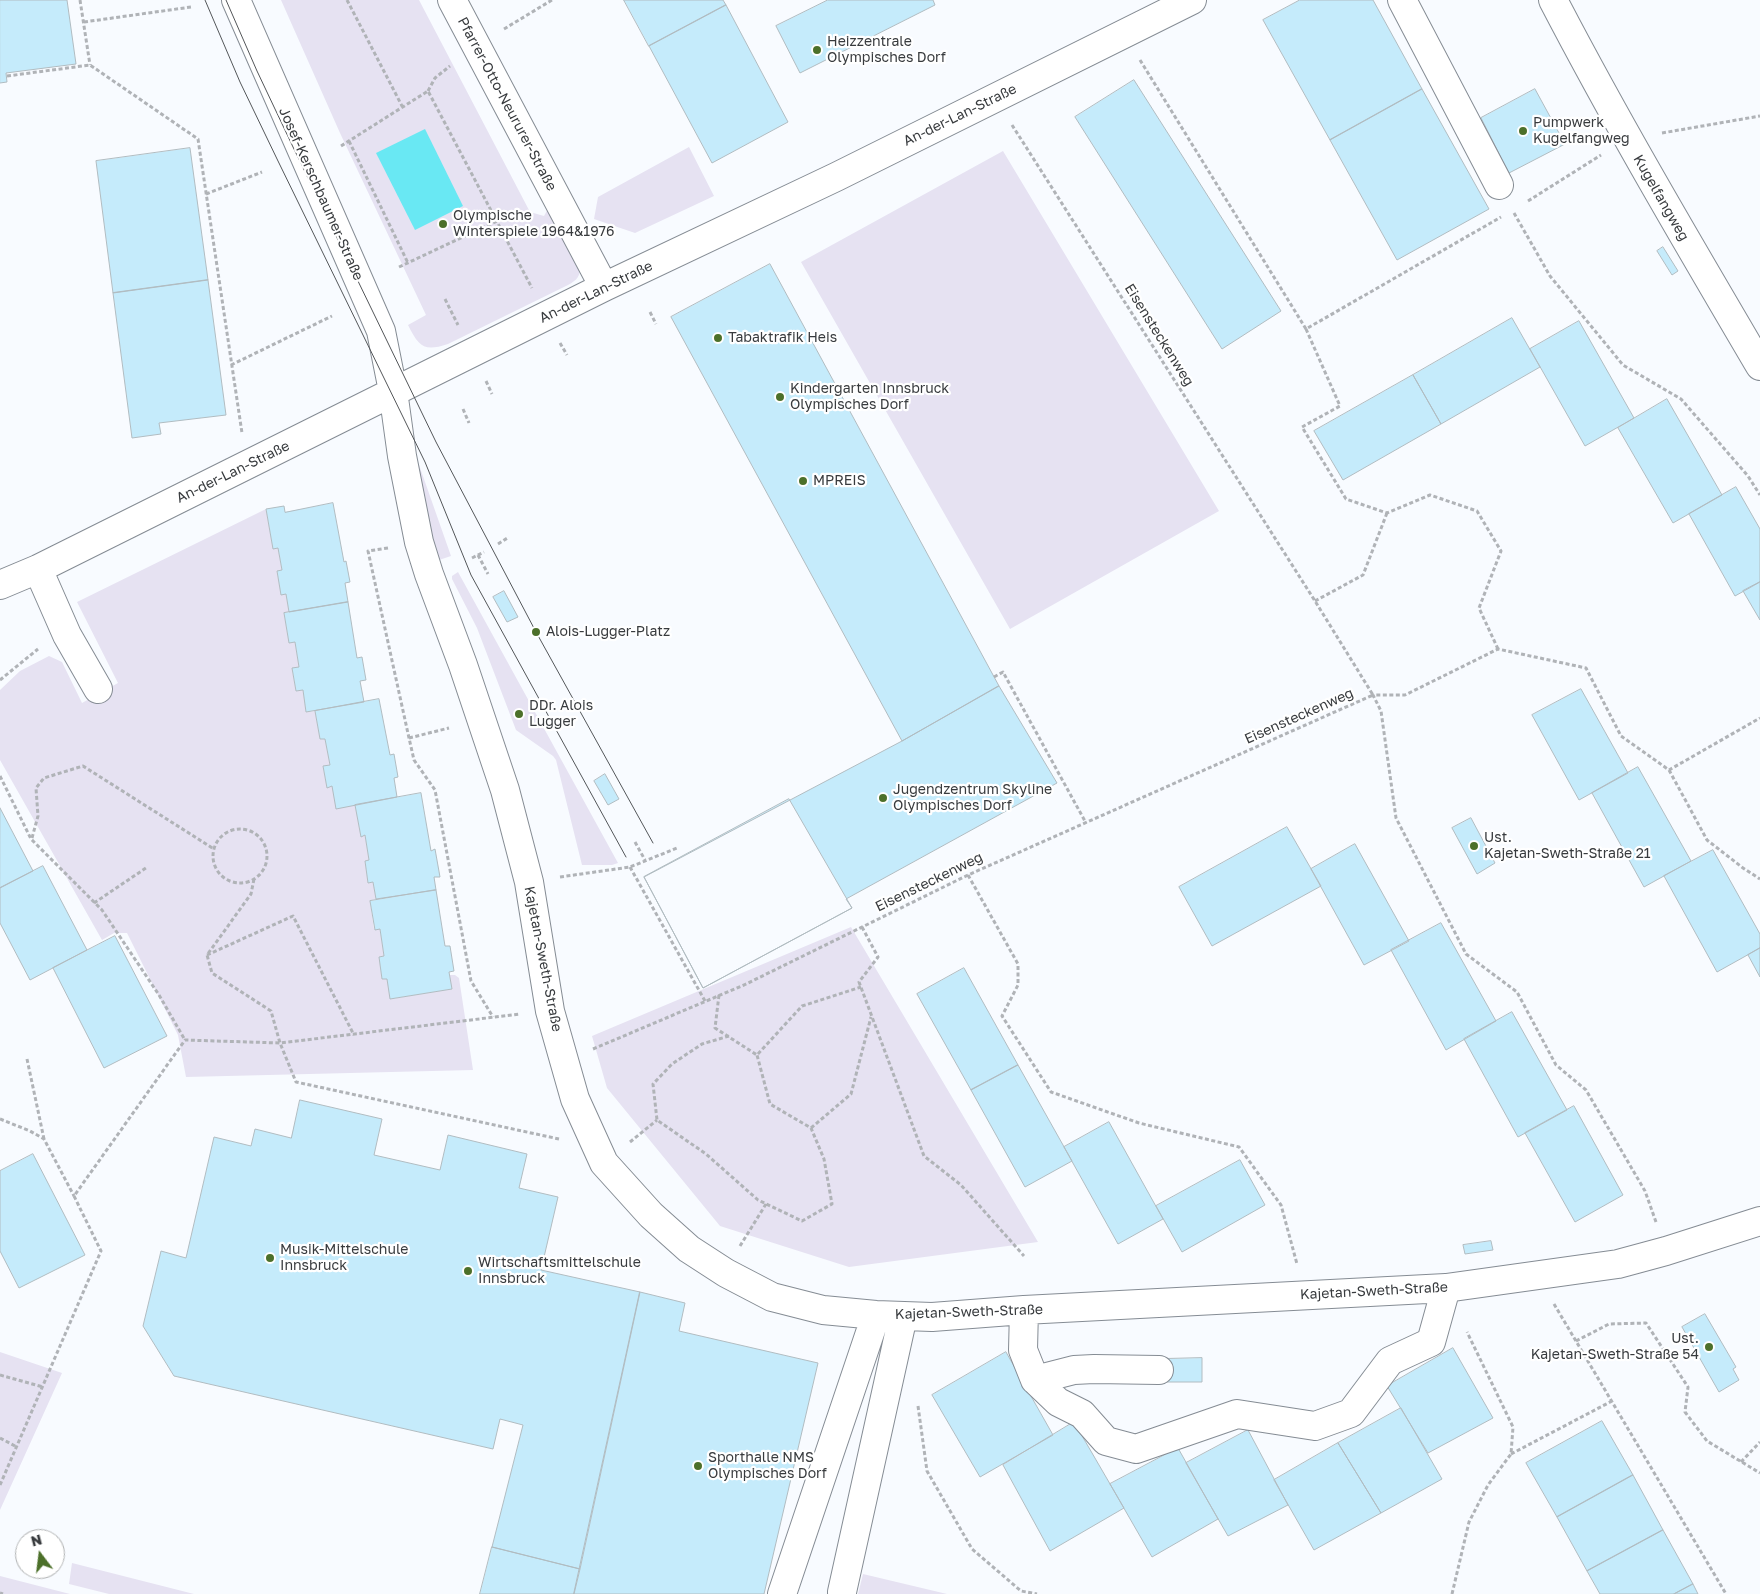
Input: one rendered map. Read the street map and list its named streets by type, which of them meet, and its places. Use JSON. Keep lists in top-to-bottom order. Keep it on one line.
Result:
{"streets":{"street":["Pfarrer-Otto-Neururer-Straße","An-der-Lan-Straße","Josef-Kerschbaumer-Straße","Kugelfangweg","Kajetan-Sweth-Straße"],"path":["Eisensteckenweg"]},"crossings":[["Pfarrer-Otto-Neururer-Straße","An-der-Lan-Straße"],["An-der-Lan-Straße","Josef-Kerschbaumer-Straße"],["An-der-Lan-Straße","Eisensteckenweg"],["An-der-Lan-Straße","Kajetan-Sweth-Straße"],["Josef-Kerschbaumer-Straße","Kajetan-Sweth-Straße"]],"places":["Heizzentrale Olympisches Dorf","Pumpwerk Kugelfangweg","Olympische Winterspiele 1964&1976","Tabaktrafik Heis","Kindergarten Innsbruck Olympisches Dorf","MPREIS","Alois-Lugger-Platz","DDr. Alois Lugger","Jugendzentrum Skyline Olympisches Dorf","Ust. Kajetan-Sweth-Straße 21","Musik-Mittelschule Innsbruck","Wirtschaftsmittelschule Innsbruck","Ust. Kajetan-Sweth-Straße 54","Sporthalle NMS Olympisches Dorf"],"north":"top"}
